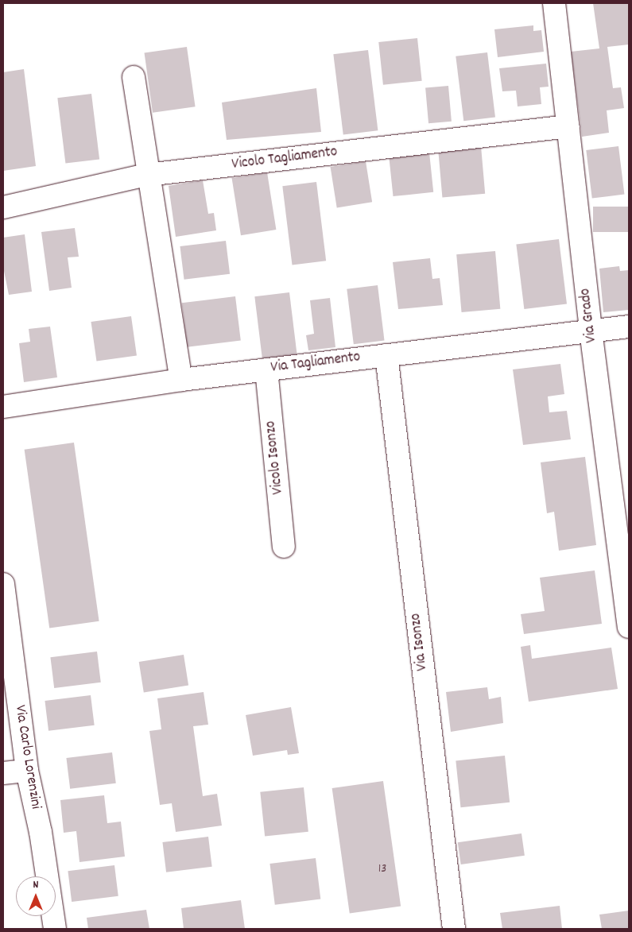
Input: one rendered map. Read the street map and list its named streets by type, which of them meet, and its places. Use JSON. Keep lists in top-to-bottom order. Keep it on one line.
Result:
{"streets":{"street":["Vicolo Tagliamento","Via Grado","Via Tagliamento","Vicolo Isonzo","Via Isonzo","Via Carlo Lorenzini"]},"crossings":[["Vicolo Tagliamento","Via Grado"],["Via Grado","Via Tagliamento"],["Via Tagliamento","Vicolo Isonzo"],["Via Tagliamento","Via Isonzo"]],"house_numbers":["13"],"north":"top"}
